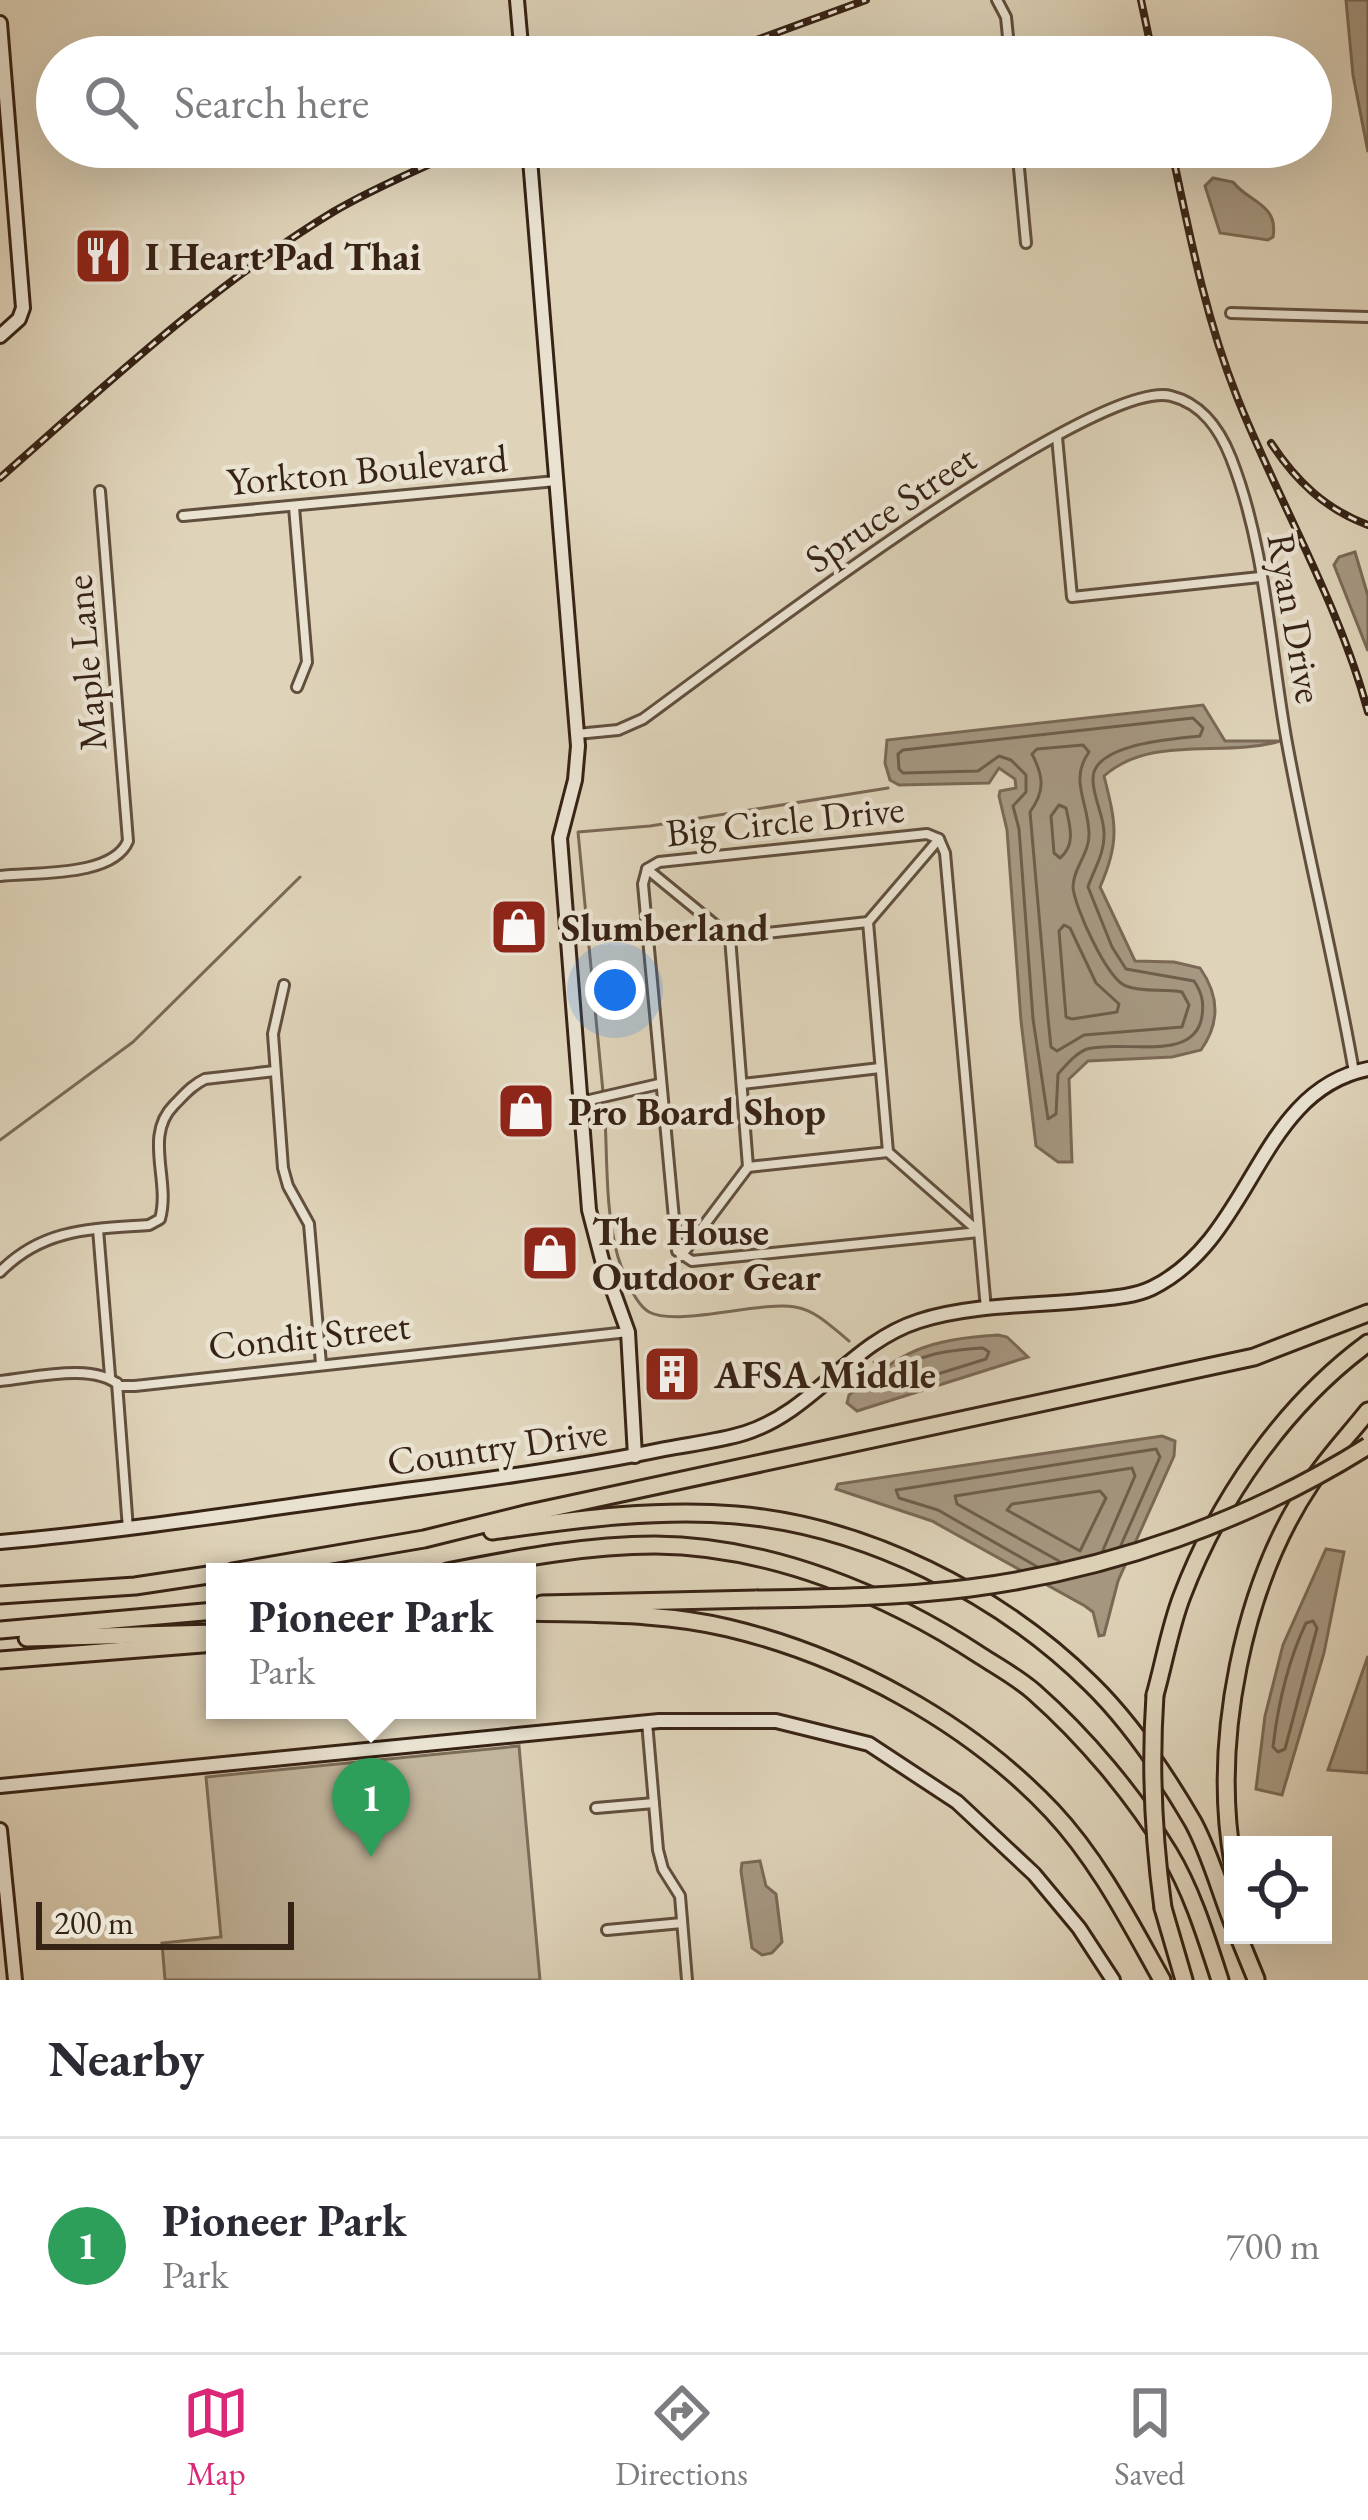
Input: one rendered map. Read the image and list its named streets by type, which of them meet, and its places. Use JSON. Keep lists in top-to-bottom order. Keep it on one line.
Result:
{"streets":{"street":["Yorkton Boulevard","Spruce Street","Ryan Drive","Maple Lane","Big Circle Drive","Condit Street","Country Drive"]},"crossings":[["Spruce Street","Ryan Drive"],["Ryan Drive","Country Drive"],["Big Circle Drive","Country Drive"]],"places":{"restaurant":["I Heart Pad Thai"],"shop":["Slumberland","Pro Board Shop","The House Outdoor Gear"],"building":["AFSA Middle"]},"scale_bar":"200 m","page":{"search":"Search here","popup":["Pioneer Park","Park"],"pins":"1","scale":"200 m","heading":"Nearby","list":[{"mark":"1","name":"Pioneer Park","note":"Park","value":"700 m"}],"nav":["Map","Directions","Saved"]}}
